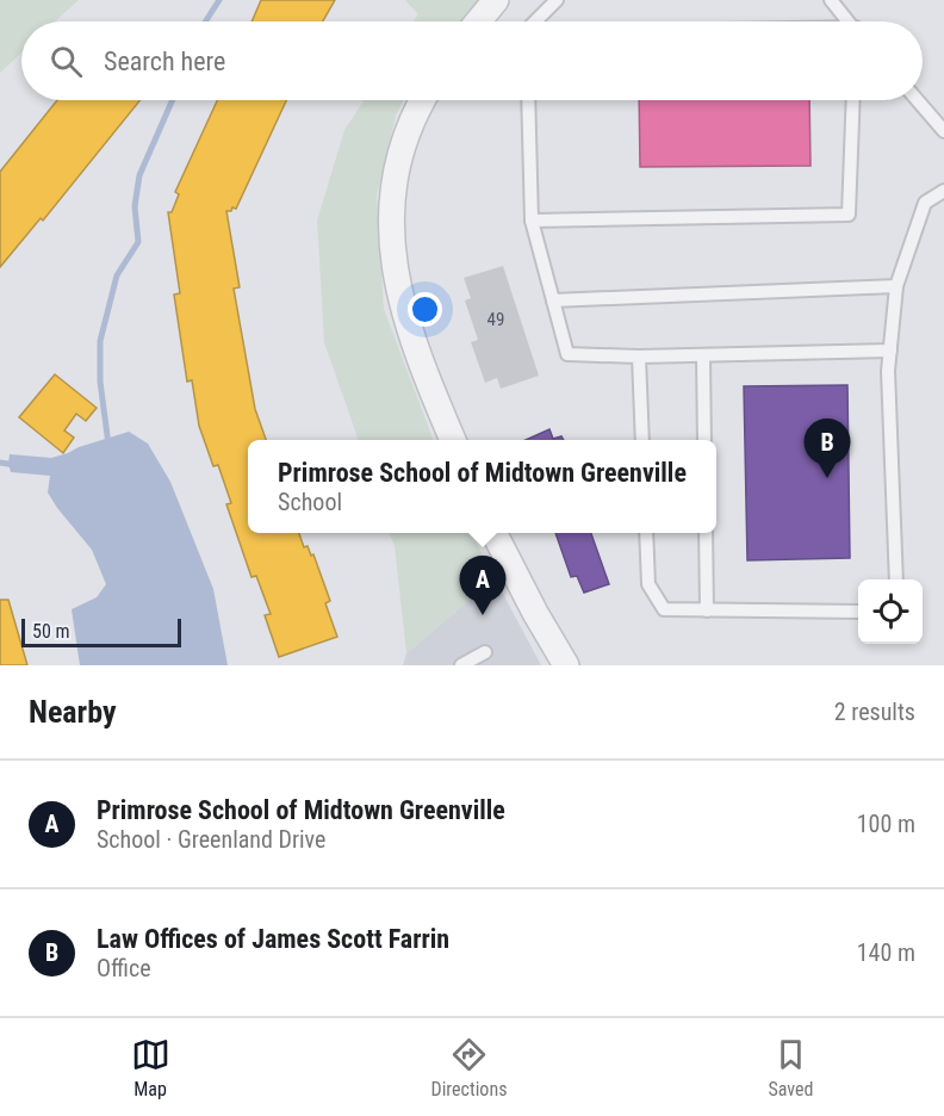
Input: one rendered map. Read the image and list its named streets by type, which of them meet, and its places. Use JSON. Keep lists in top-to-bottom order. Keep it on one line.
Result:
{"house_numbers":["49"],"scale_bar":"50 m","page":{"search":"Search here","pins":["B","A"],"popup":["Primrose School of Midtown Greenville","School"],"scale":"50 m","heading":["Nearby","2 results"],"list":[{"mark":"A","name":"Primrose School of Midtown Greenville","note":"School · Greenland Drive","value":"100 m"},{"mark":"B","name":"Law Offices of James Scott Farrin","note":"Office","value":"140 m"}],"nav":["Map","Directions","Saved"]}}
